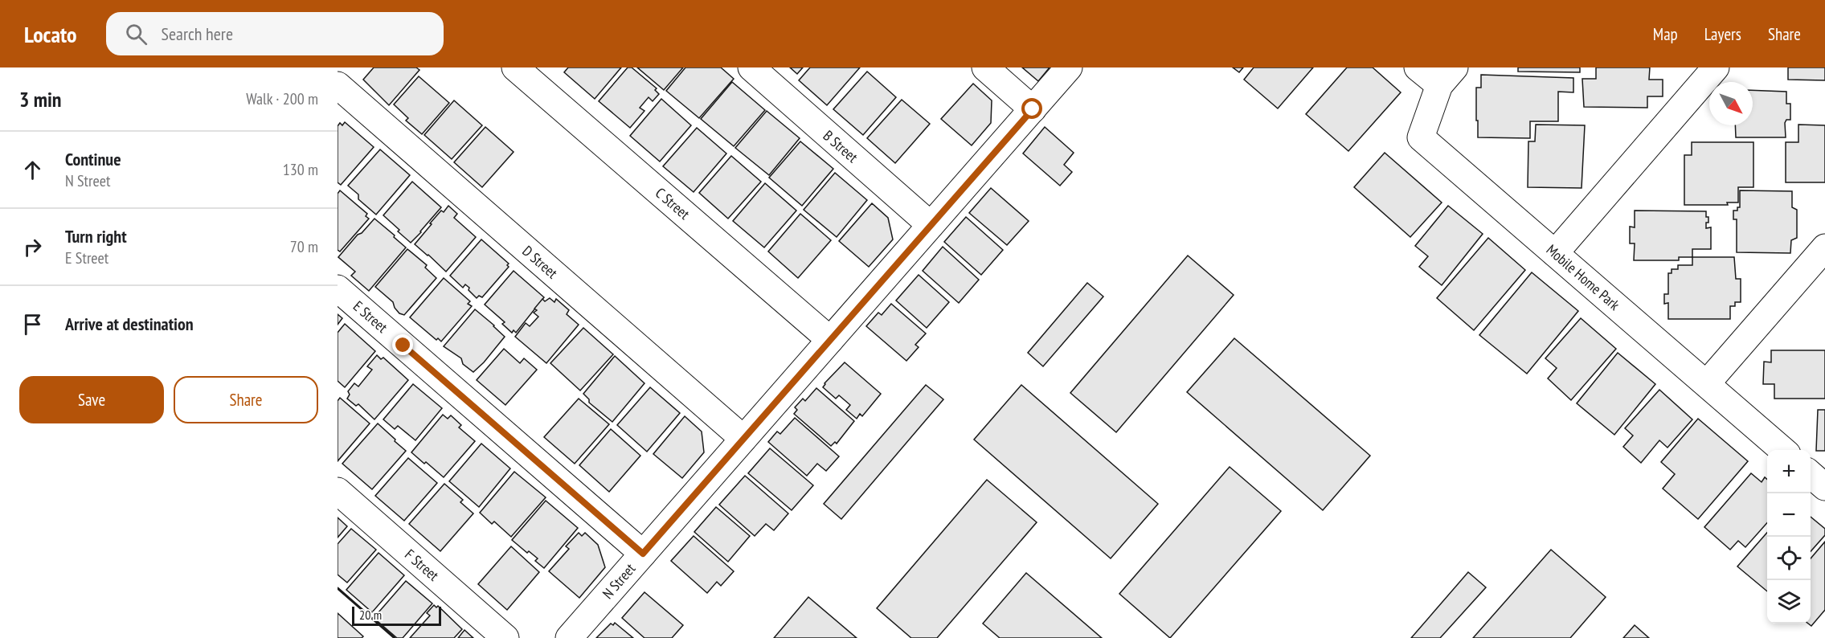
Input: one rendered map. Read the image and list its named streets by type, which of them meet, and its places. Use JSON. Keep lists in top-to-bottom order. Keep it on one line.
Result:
{"streets":{"street":["B Street","C Street","D Street","Mobile Home Park","E Street","F Street","N Street"]},"crossings":[["B Street","N Street"],["C Street","N Street"],["D Street","N Street"],["E Street","N Street"]],"scale_bar":"20 m","north":"bottom right","page":{"header":"Locato","search":"Search here","nav":["Map","Layers","Share"],"heading":["3 min","Walk · 200 m"],"list":[["Continue","N Street","130 m"],["Turn right","E Street","70 m"],"Arrive at destination"],"buttons":["Save","Share"],"map_buttons":["+","−"],"scale":"20 m"}}
